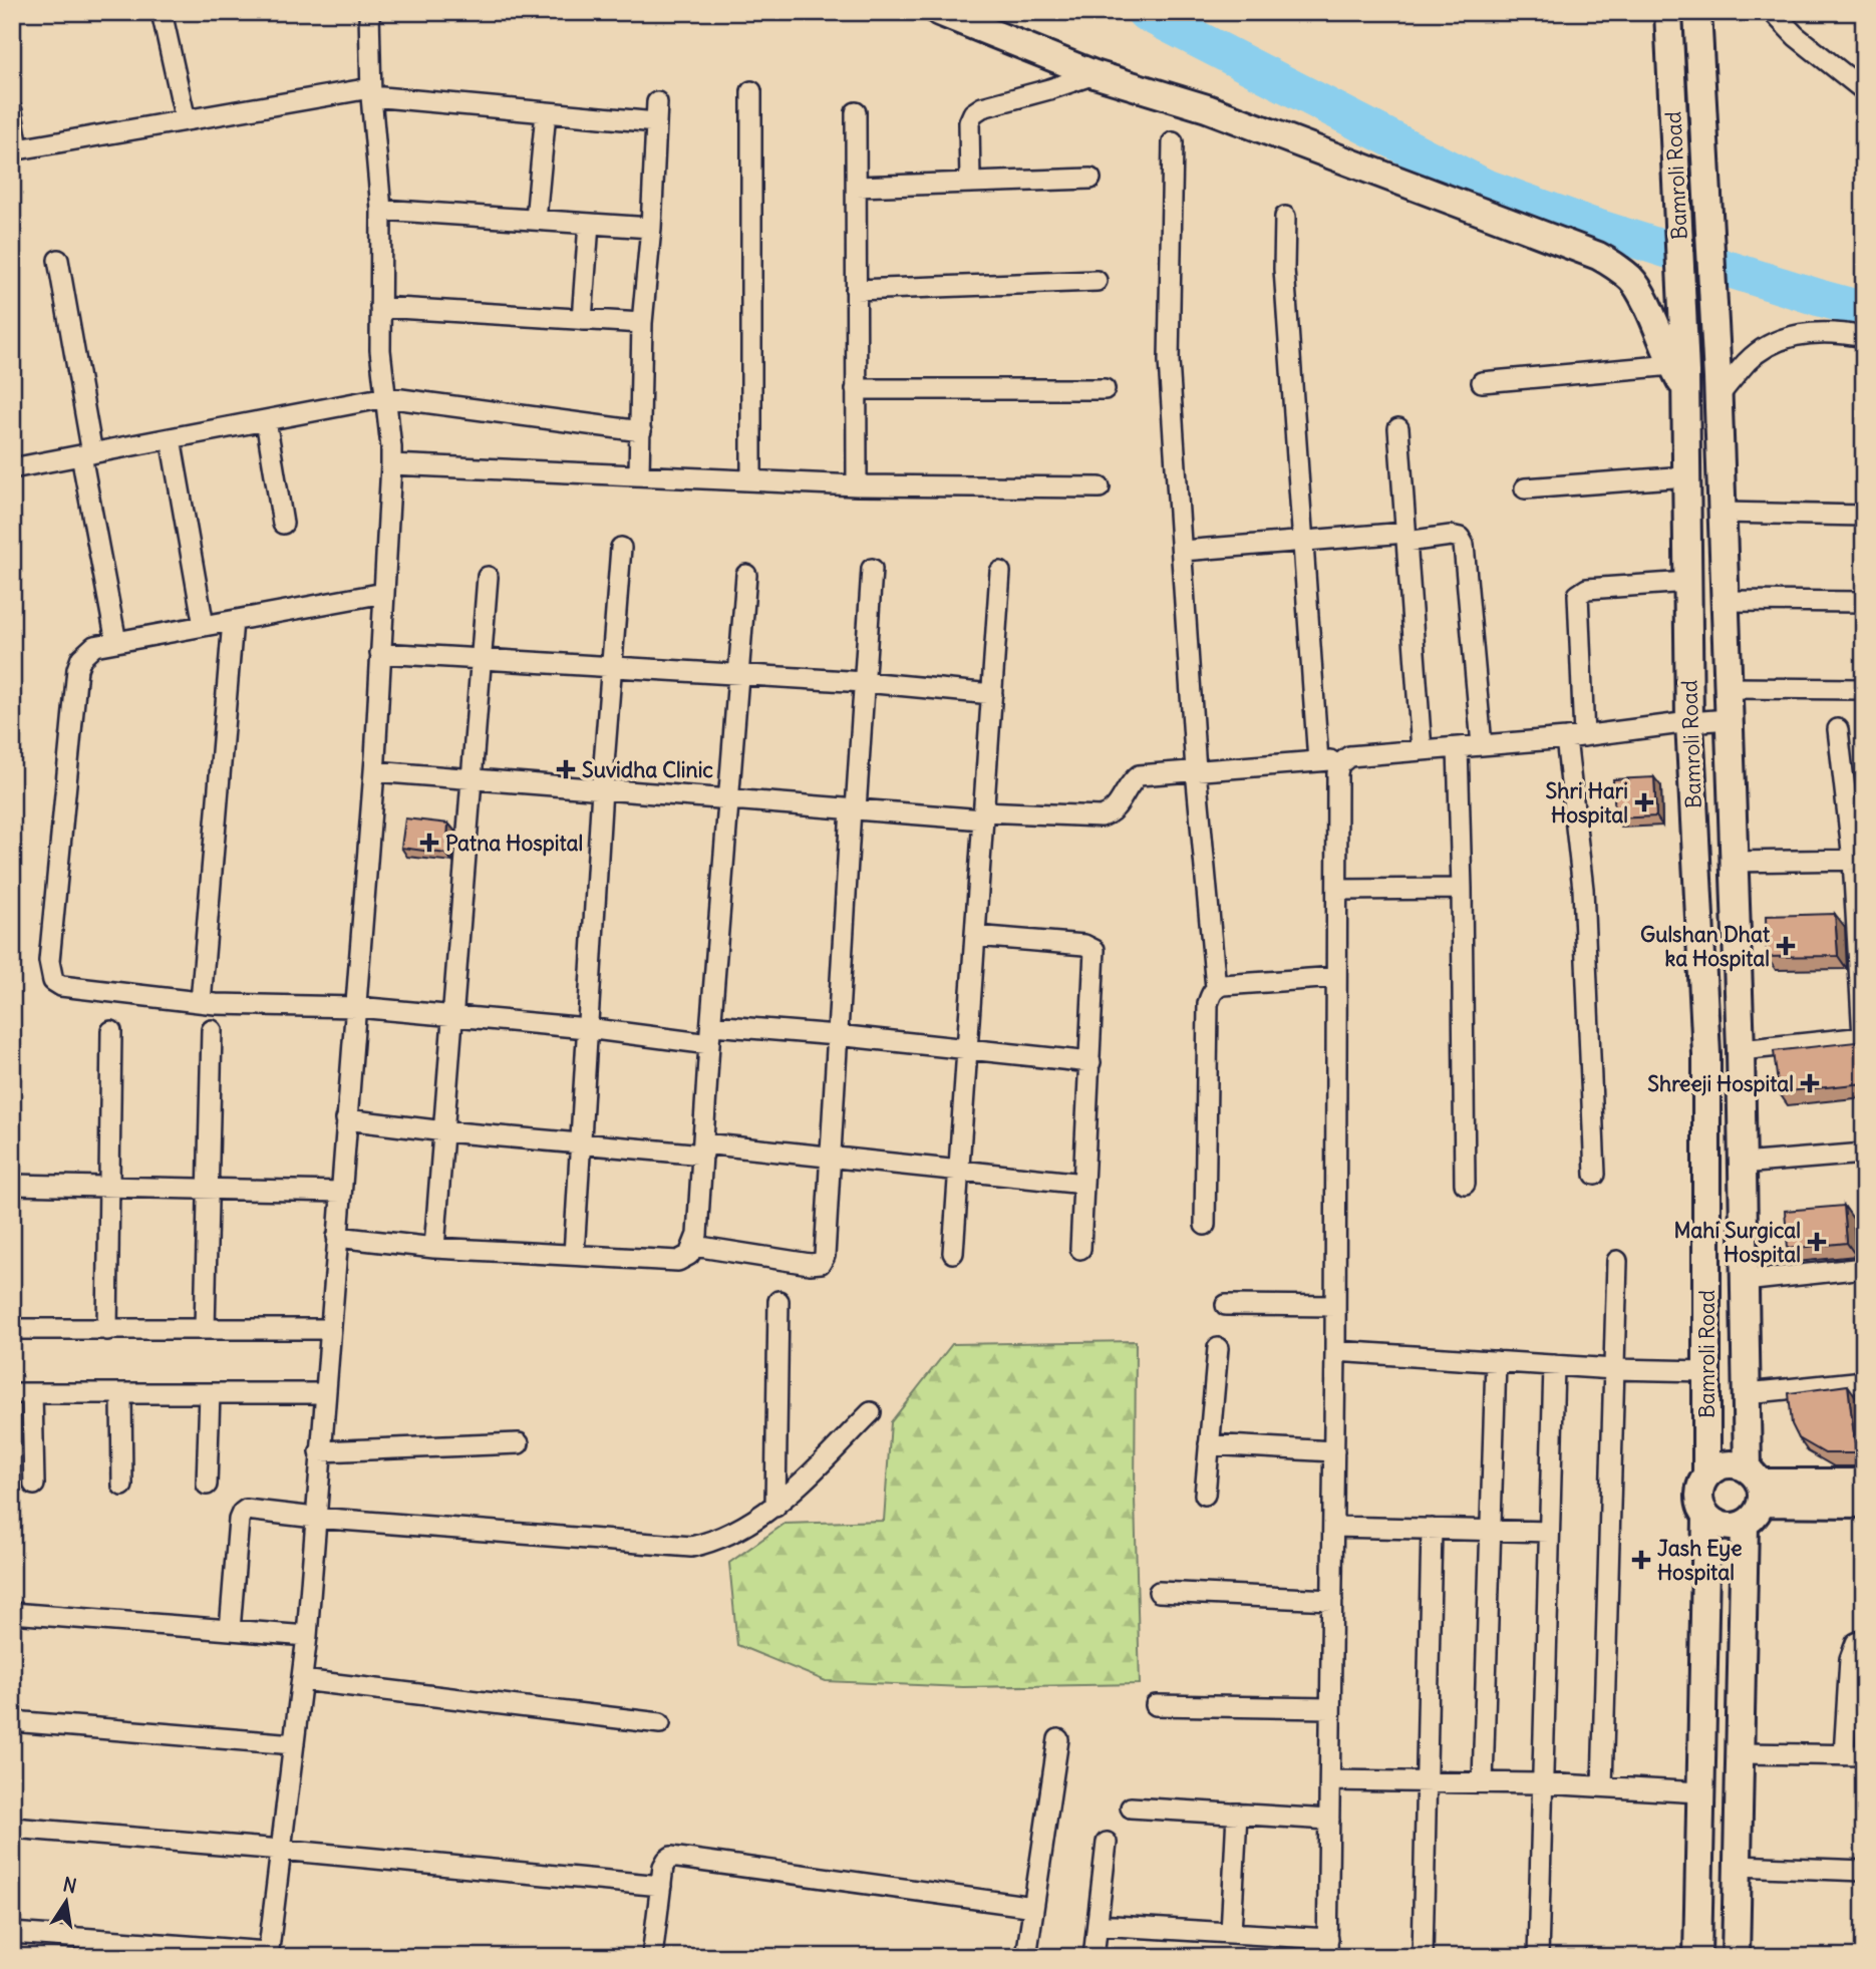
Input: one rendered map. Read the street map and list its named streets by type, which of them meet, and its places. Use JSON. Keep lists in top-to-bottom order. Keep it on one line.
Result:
{"streets":{"street":["Bamroli Road"]},"places":{"health":["Suvidha Clinic","Shri Hari Hospital","Patna Hospital","Gulshan Dhat ka Hospital","Shreeji Hospital","Mahi Surgical Hospital","Jash Eye Hospital"]},"north":"top"}
